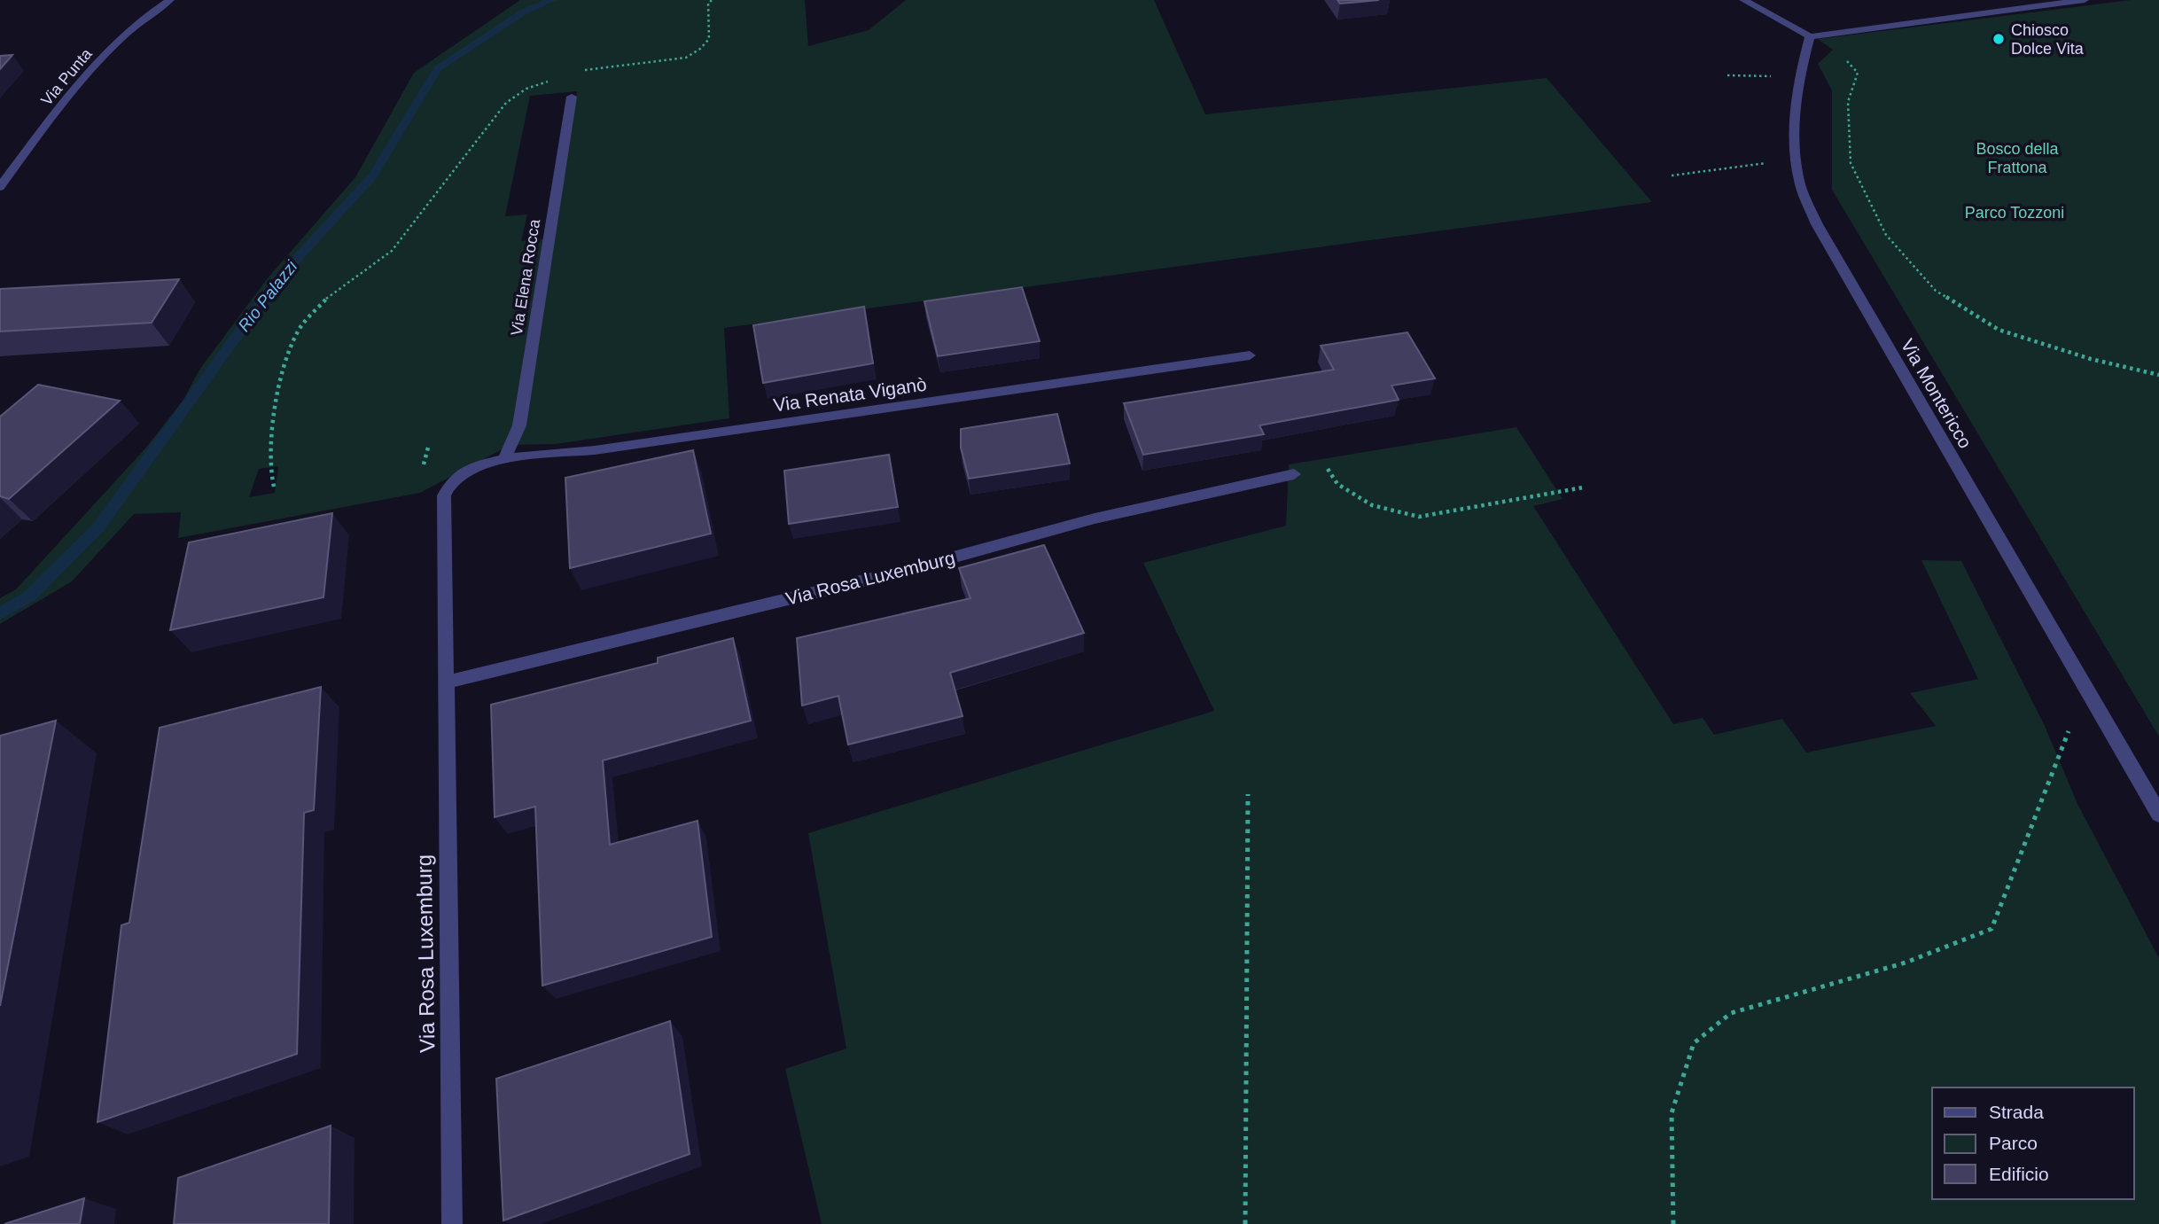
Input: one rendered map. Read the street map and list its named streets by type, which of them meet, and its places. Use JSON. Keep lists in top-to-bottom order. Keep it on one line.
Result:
{"streets":{"street":["Via Punta","Via Elena Rocca","Via Montericco","Via Renata Viganò","Via Rosa Luxemburg"]},"crossings":[["Via Elena Rocca","Via Renata Viganò"],["Via Renata Viganò","Via Rosa Luxemburg"]],"water":["Rio Palazzi"],"parks":["Bosco della Frattona","Parco Tozzoni"],"places":["Chiosco Dolce Vita"],"legend":["Strada","Parco","Edificio"]}
